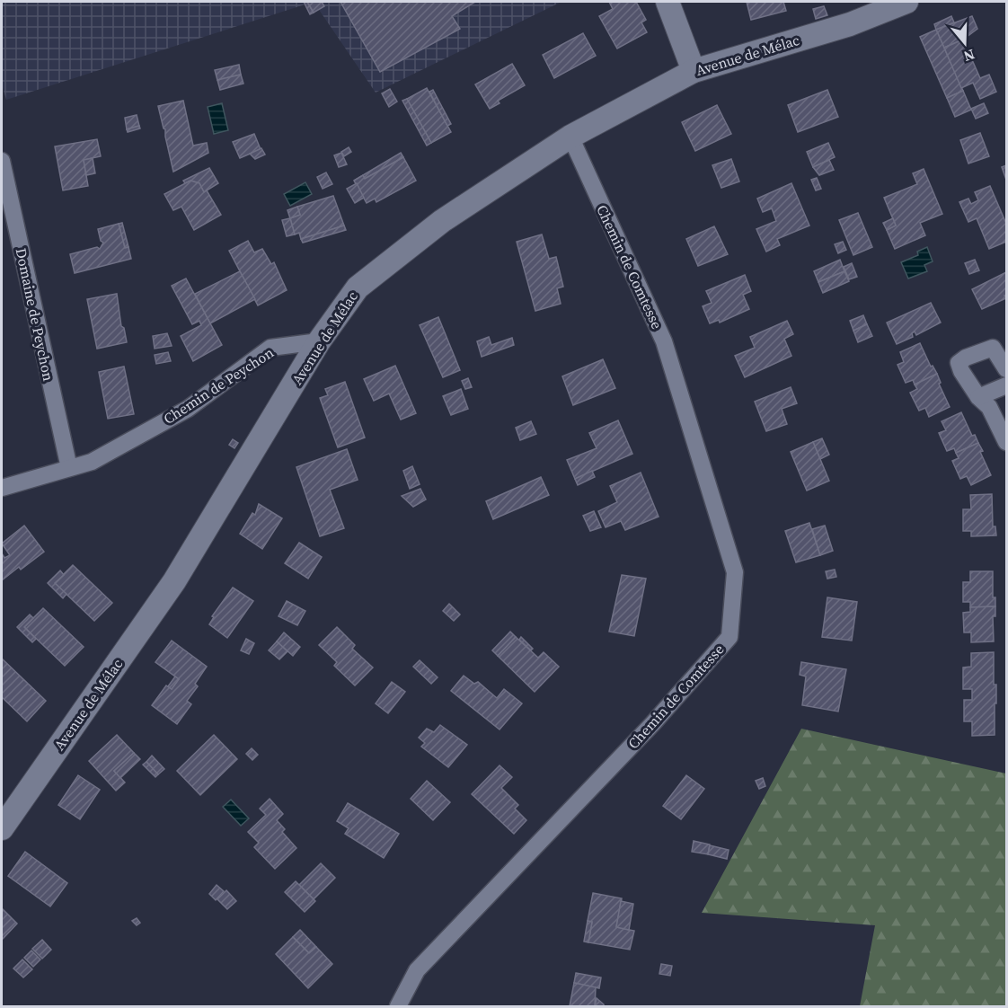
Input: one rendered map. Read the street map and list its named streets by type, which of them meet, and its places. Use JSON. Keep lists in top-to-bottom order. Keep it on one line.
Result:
{"streets":{"street":["Avenue de Mélac","Chemin de Comtesse","Domaine de Peychon","Chemin de Peychon"]},"crossings":[["Avenue de Mélac","Chemin de Comtesse"],["Avenue de Mélac","Chemin de Peychon"],["Domaine de Peychon","Chemin de Peychon"]],"north":"bottom"}
